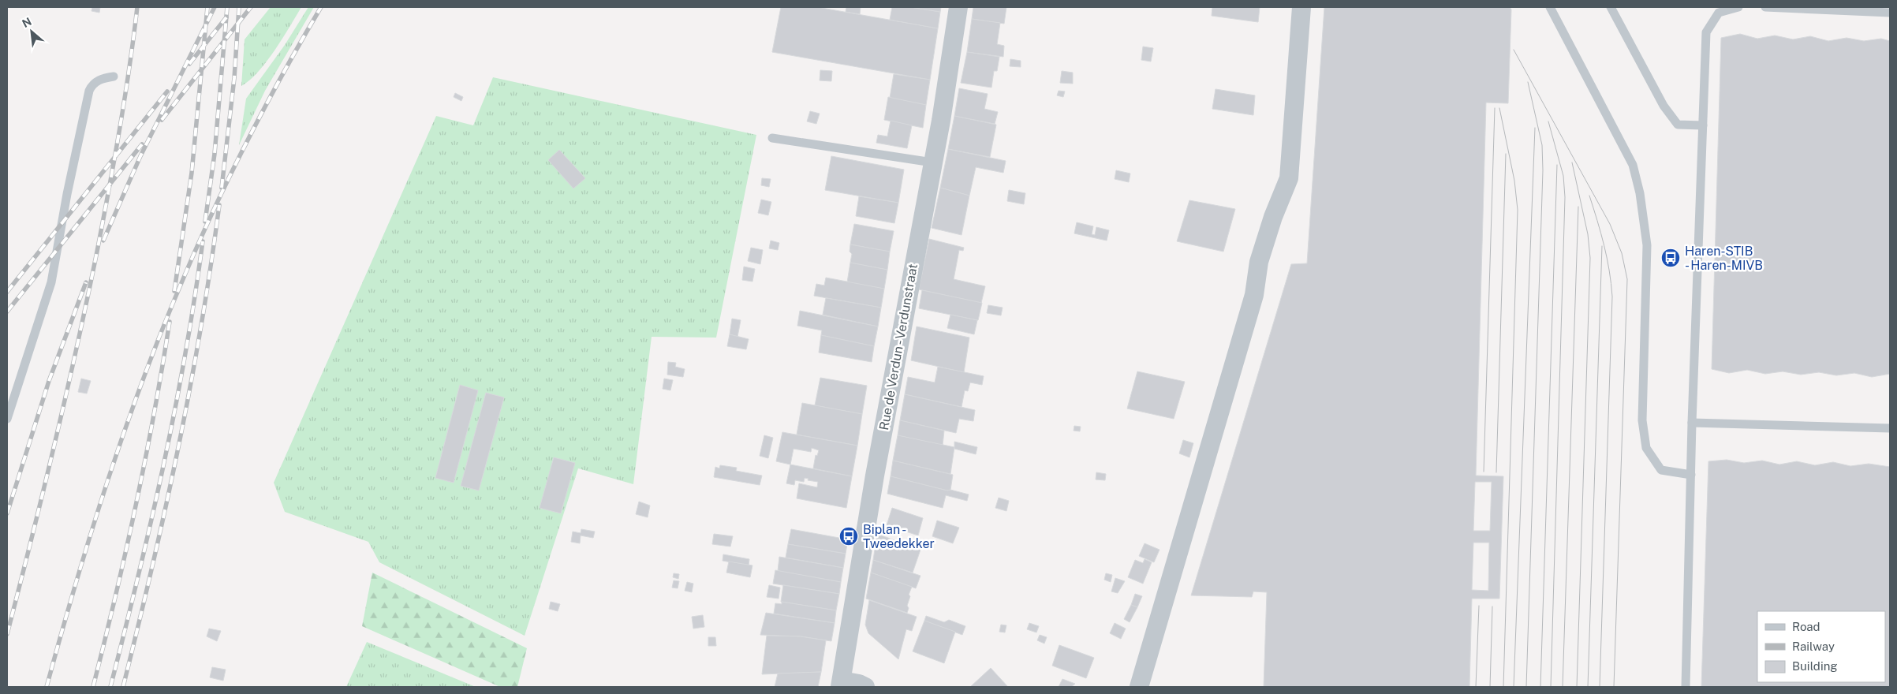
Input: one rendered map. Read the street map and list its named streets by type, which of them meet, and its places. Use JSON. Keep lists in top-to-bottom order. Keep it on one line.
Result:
{"streets":{"street":["Rue de Verdun - Verdunstraat"]},"places":{"bus stop":["Haren-STIB - Haren-MIVB","Biplan - Tweedekker"]},"legend":["Road","Railway","Building"],"north":"top left"}
